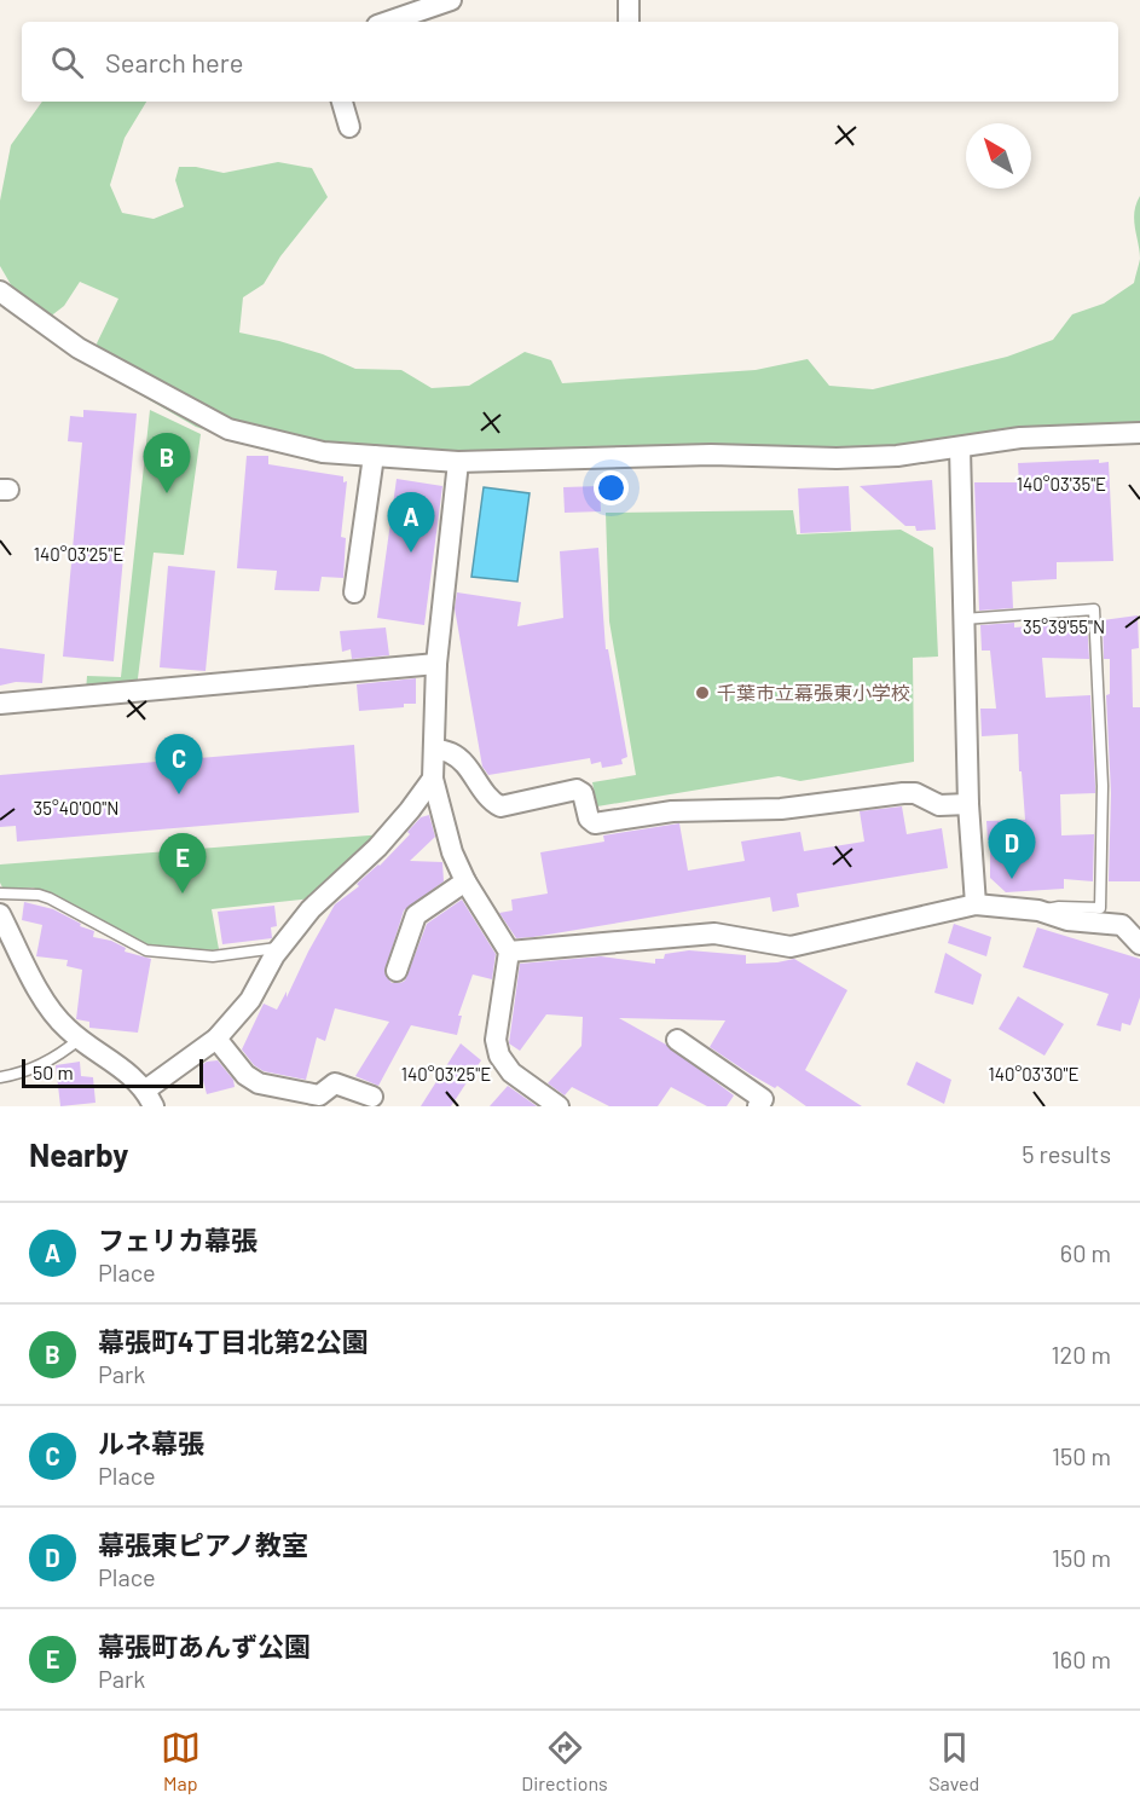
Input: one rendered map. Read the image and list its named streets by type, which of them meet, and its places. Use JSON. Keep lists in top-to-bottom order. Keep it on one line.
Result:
{"places":["千葉市立幕張東小学校"],"scale_bar":"50 m","north":"top left","page":{"search":"Search here","pins":["B","A","C","D","E"],"scale":"50 m","heading":["Nearby","5 results"],"list":[{"mark":"A","name":"フェリカ幕張","note":"Place","value":"60 m"},{"mark":"B","name":"幕張町4丁目北第2公園","note":"Park","value":"120 m"},{"mark":"C","name":"ルネ幕張","note":"Place","value":"150 m"},{"mark":"D","name":"幕張東ピアノ教室","note":"Place","value":"150 m"},{"mark":"E","name":"幕張町あんず公園","note":"Park","value":"160 m"}],"nav":["Map","Directions","Saved"]},"coordinates":["140°03'35\"E","140°03'25\"E","35°39'55\"N","35°40'00\"N","140°03'30\"E"]}
